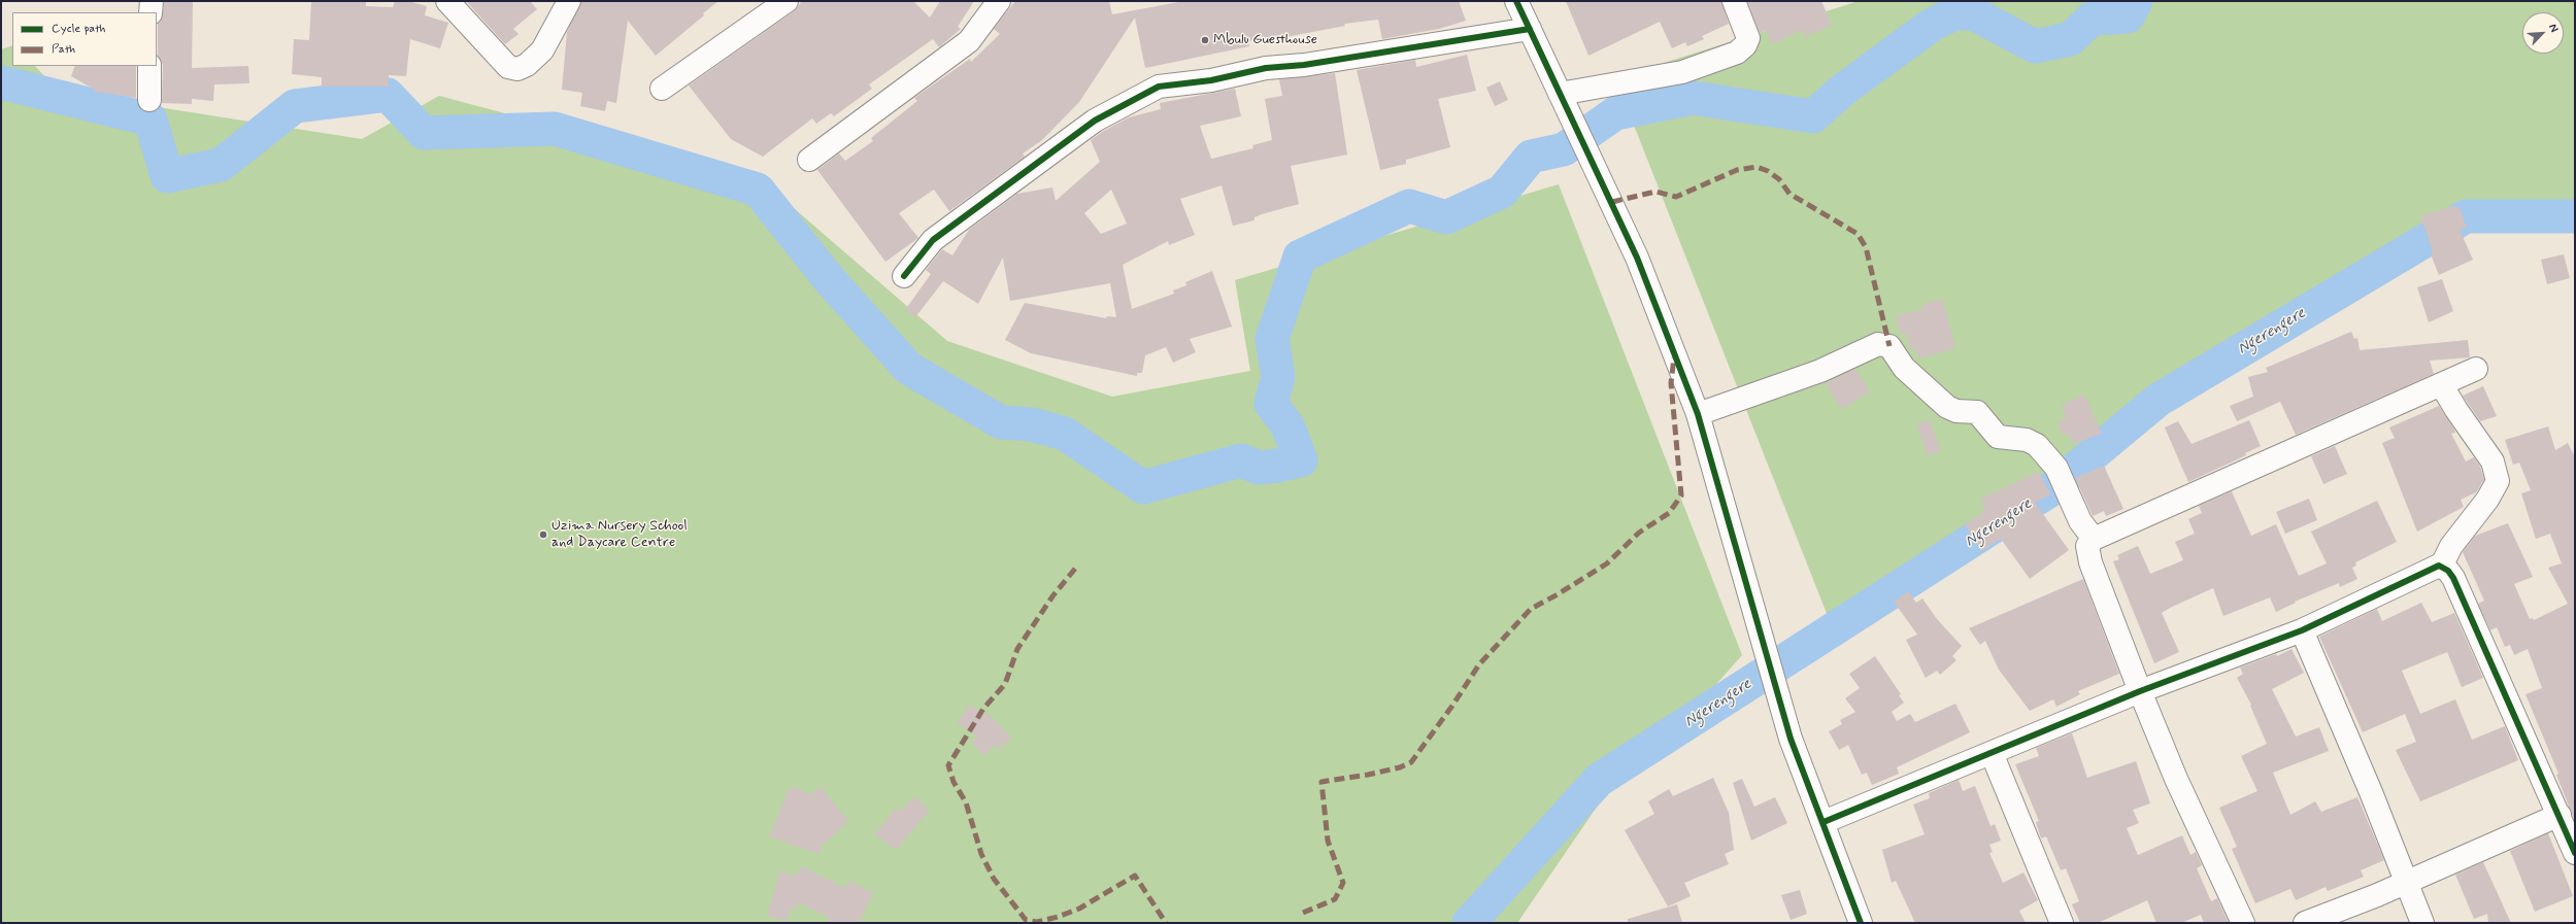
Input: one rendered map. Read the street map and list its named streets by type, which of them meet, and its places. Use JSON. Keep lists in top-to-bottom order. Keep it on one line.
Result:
{"water":["Ngerengere"],"places":["Mbulu Guesthouse","Uzima Nursery School and Daycare Centre"],"legend":["Cycle path","Path"],"north":"top right"}
